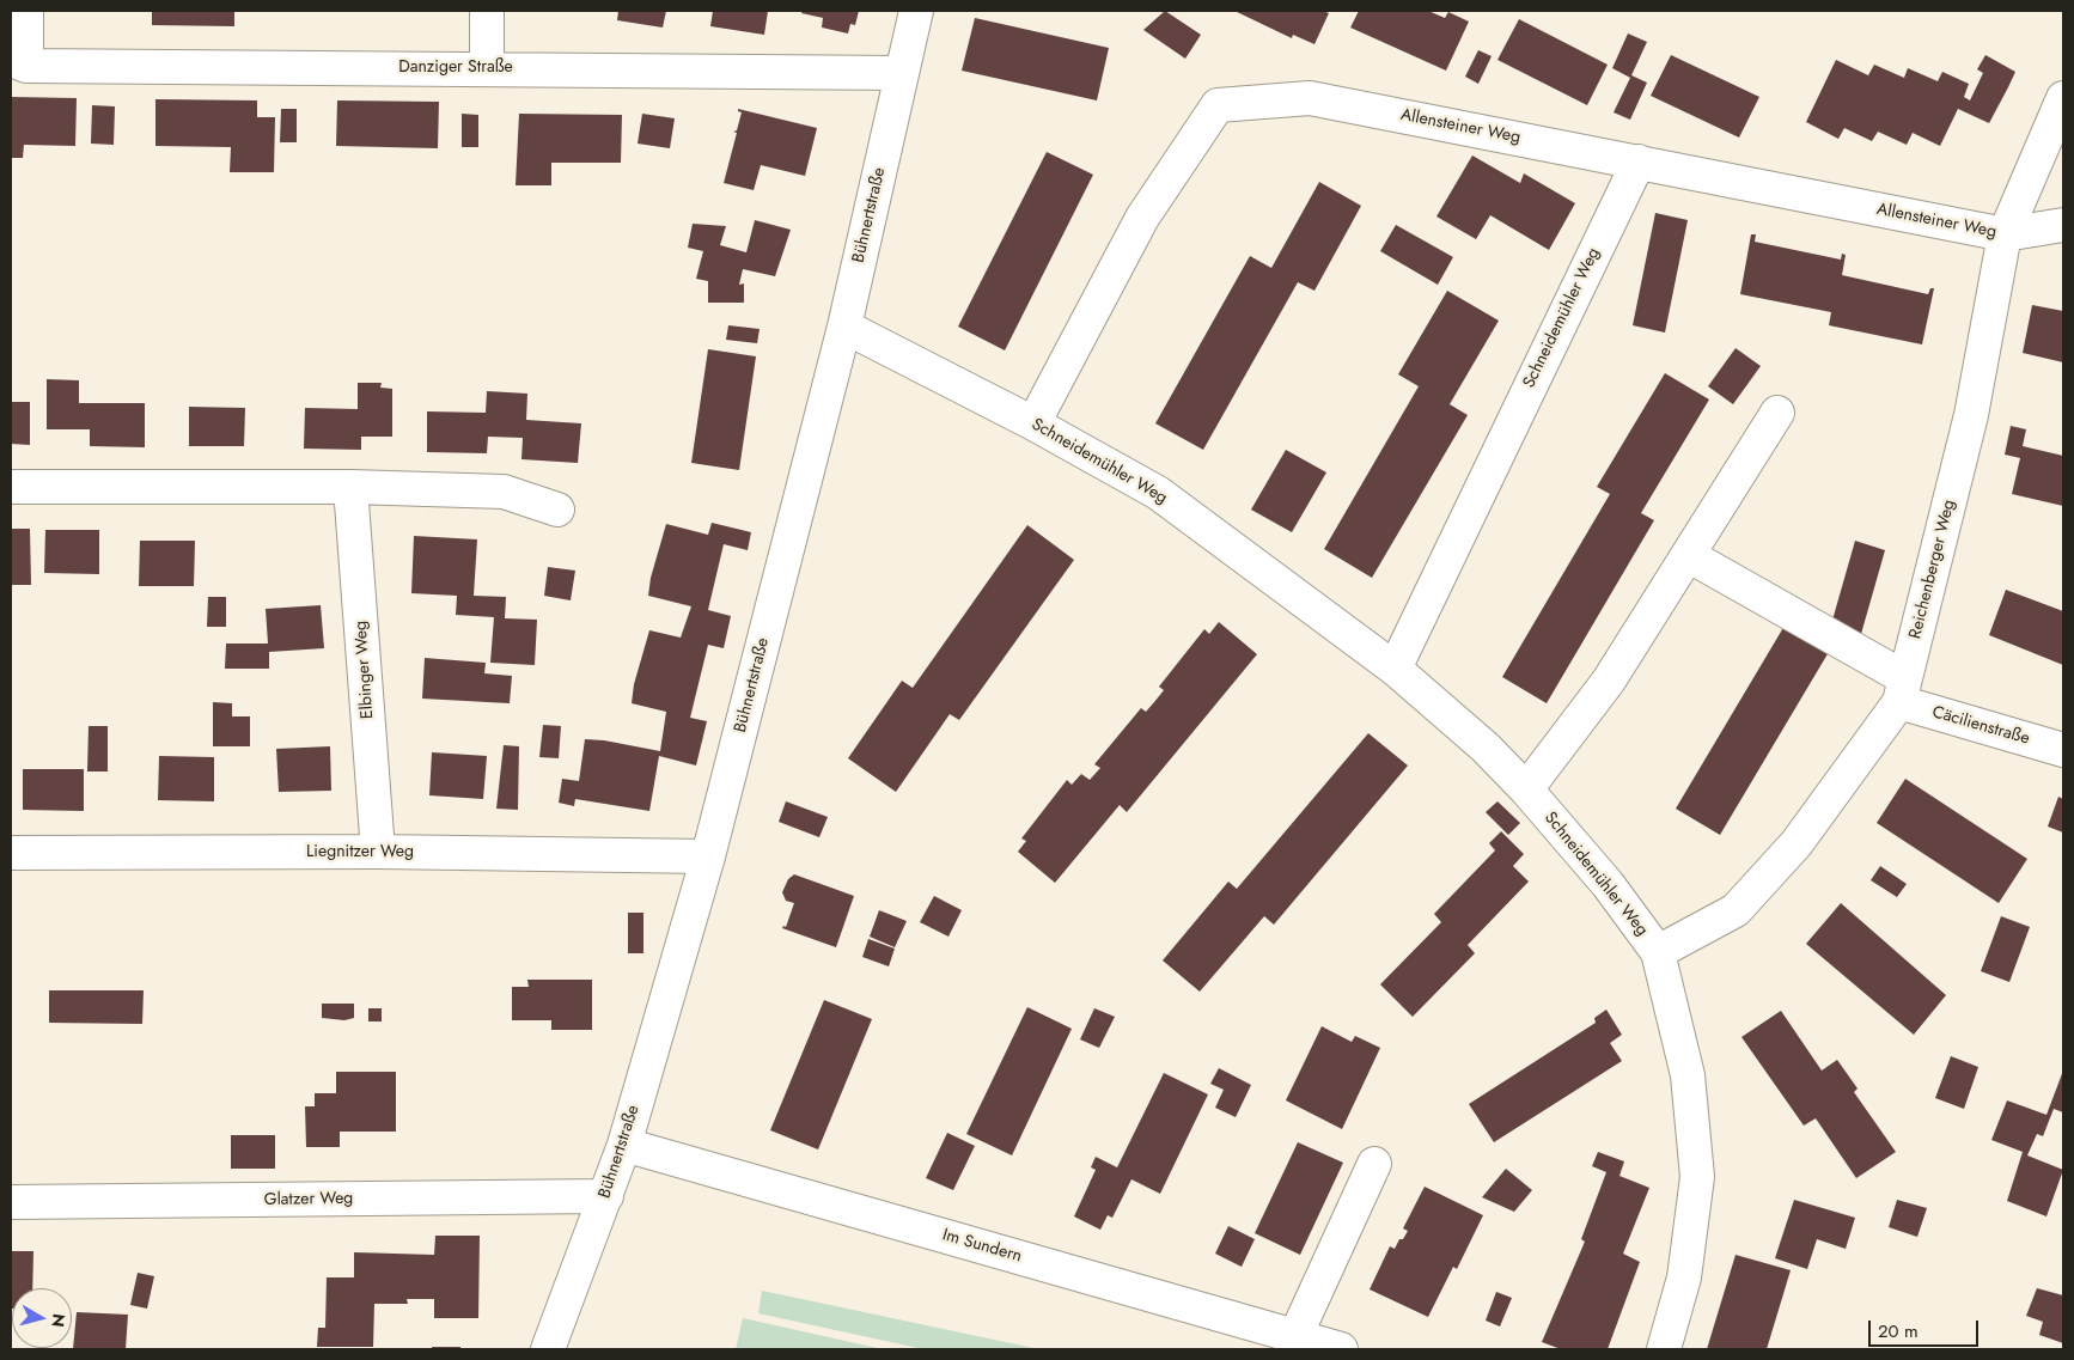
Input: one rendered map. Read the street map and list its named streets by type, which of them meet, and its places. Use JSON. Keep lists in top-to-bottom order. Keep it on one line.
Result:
{"streets":{"street":["Danziger Straße","Allensteiner Weg","Bühnertstraße","Schneidemühler Weg","Reichenberger Weg","Elbinger Weg","Cäcilienstraße","Liegnitzer Weg","Glatzer Weg","Im Sundern"]},"crossings":[["Danziger Straße","Bühnertstraße"],["Allensteiner Weg","Schneidemühler Weg"],["Allensteiner Weg","Reichenberger Weg"],["Bühnertstraße","Schneidemühler Weg"],["Bühnertstraße","Liegnitzer Weg"],["Bühnertstraße","Glatzer Weg"],["Bühnertstraße","Im Sundern"],["Schneidemühler Weg","Reichenberger Weg"],["Reichenberger Weg","Cäcilienstraße"],["Elbinger Weg","Liegnitzer Weg"]],"scale_bar":"20 m","north":"right"}
